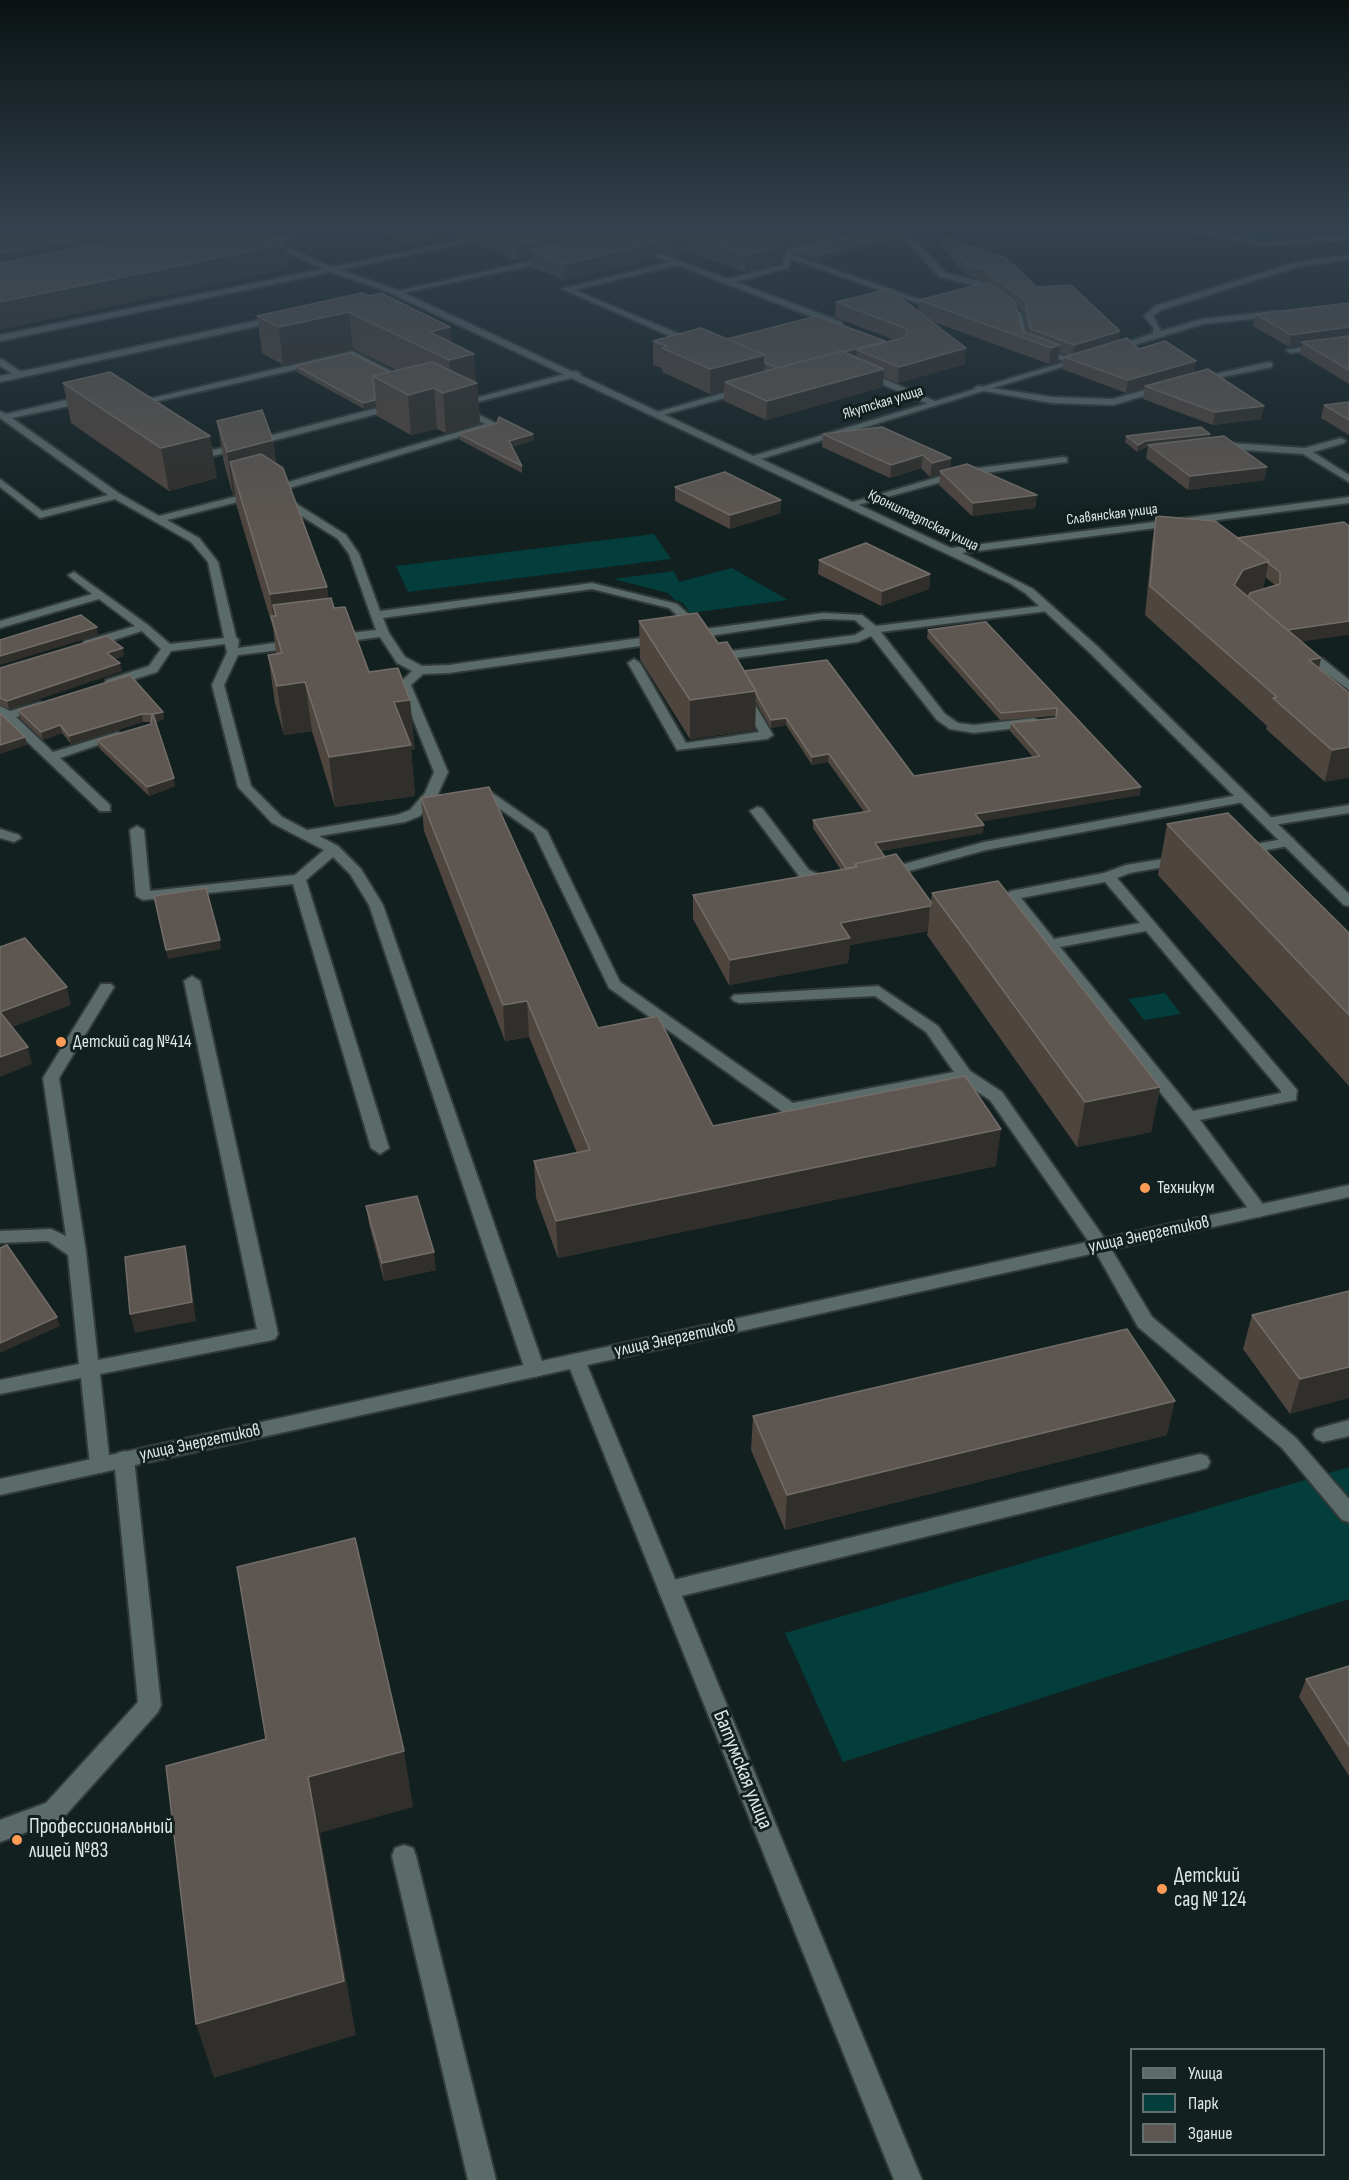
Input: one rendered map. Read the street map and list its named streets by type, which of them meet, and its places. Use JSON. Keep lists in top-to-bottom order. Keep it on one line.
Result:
{"streets":{"street":["Якутская улица","Славянская улица","Кронштадтская улица","улица Энергетиков","Батумская улица"]},"crossings":[["Якутская улица","Кронштадтская улица"],["Славянская улица","Кронштадтская улица"],["улица Энергетиков","Батумская улица"]],"places":["Детский сад №414","Техникум","Профессиональный лицей №83","Детский сад № 124"],"legend":["Улица","Парк","Здание"]}
